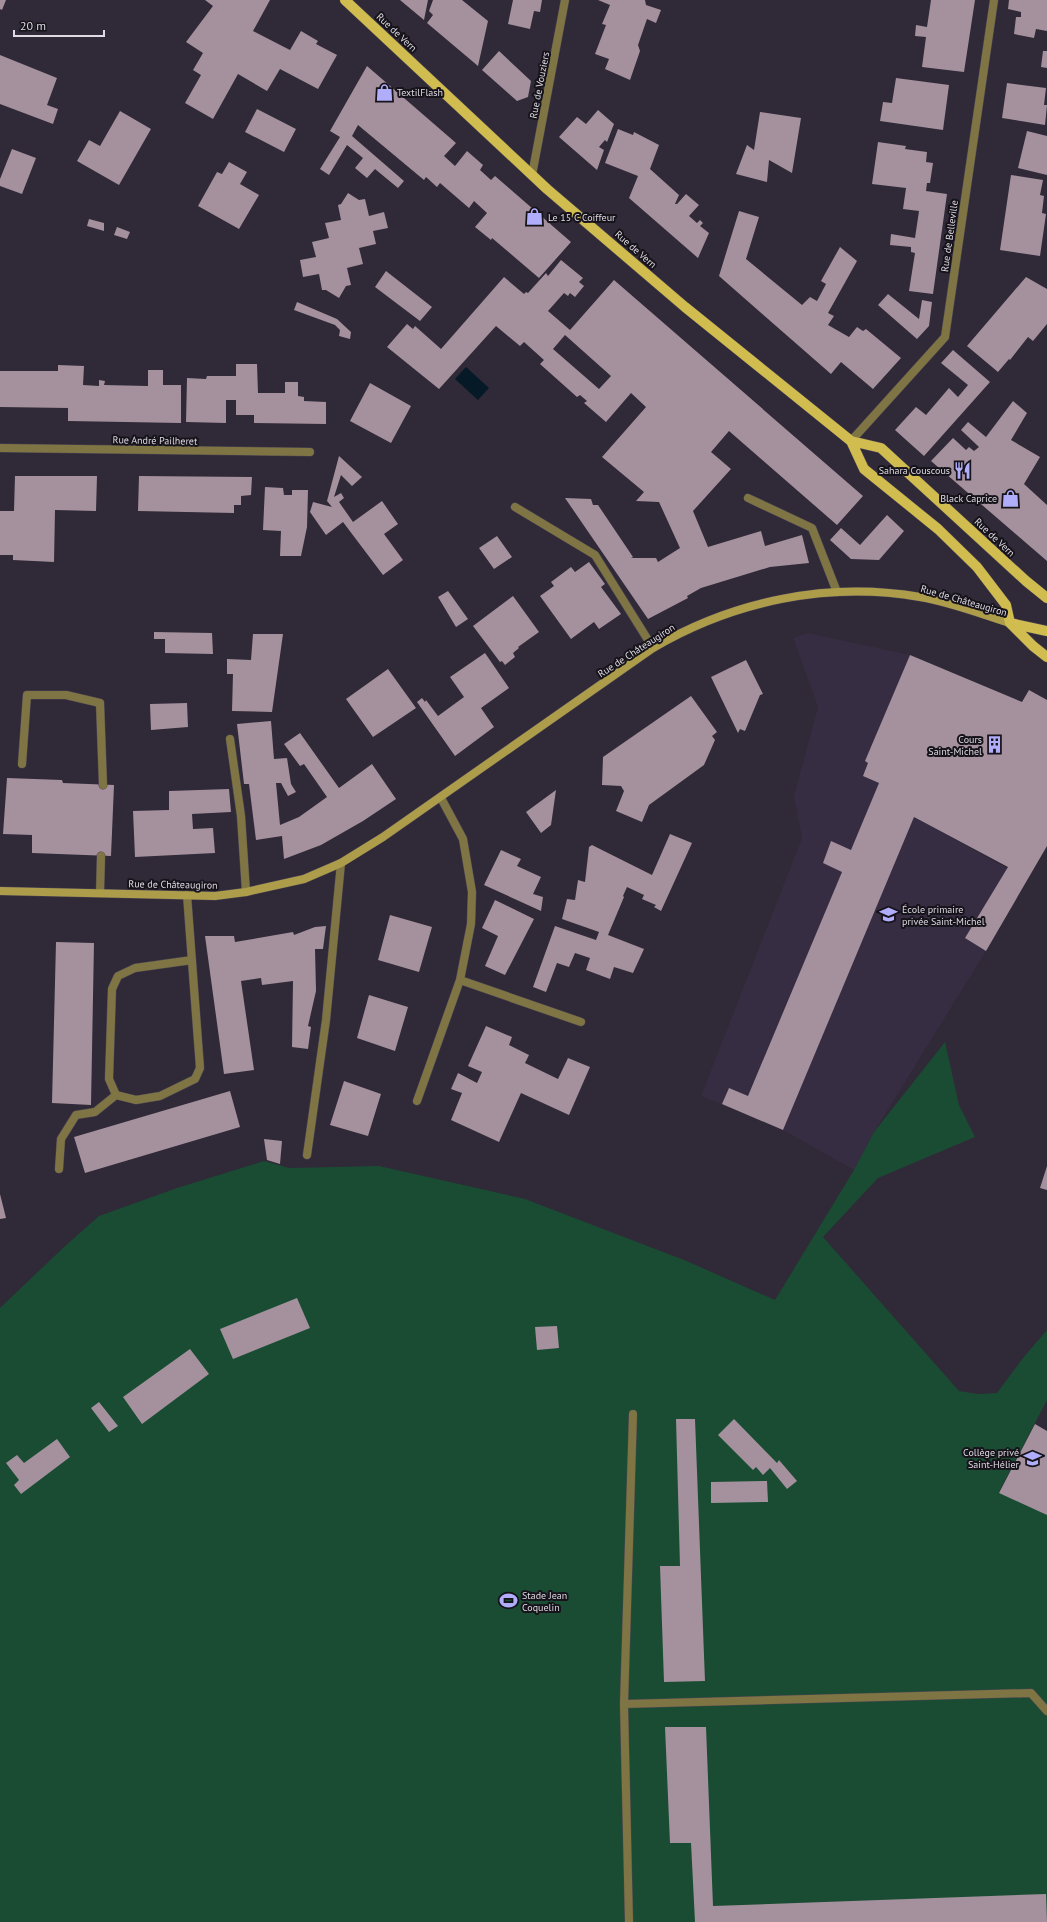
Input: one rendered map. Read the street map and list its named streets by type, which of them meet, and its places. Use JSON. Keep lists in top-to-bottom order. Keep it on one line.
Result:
{"streets":{"main road":["Rue de Vern","Rue de Châteaugiron"],"street":["Rue de Vouziers","Rue de Belleville","Rue André Pailheret"]},"crossings":[["Rue de Vern","Rue de Vouziers"],["Rue de Vern","Rue de Belleville"],["Rue de Vern","Rue de Châteaugiron"]],"places":{"shop":["TextilFlash","Le 15 C Coiffeur","Black Caprice"],"restaurant":["Sahara Couscous"],"building":["Cours Saint-Michel"],"school or university":["École primaire privée Saint-Michel","Collège privé Saint-Hélier"],"sports":["Stade Jean Coquelin"]},"scale_bar":"20 m"}
